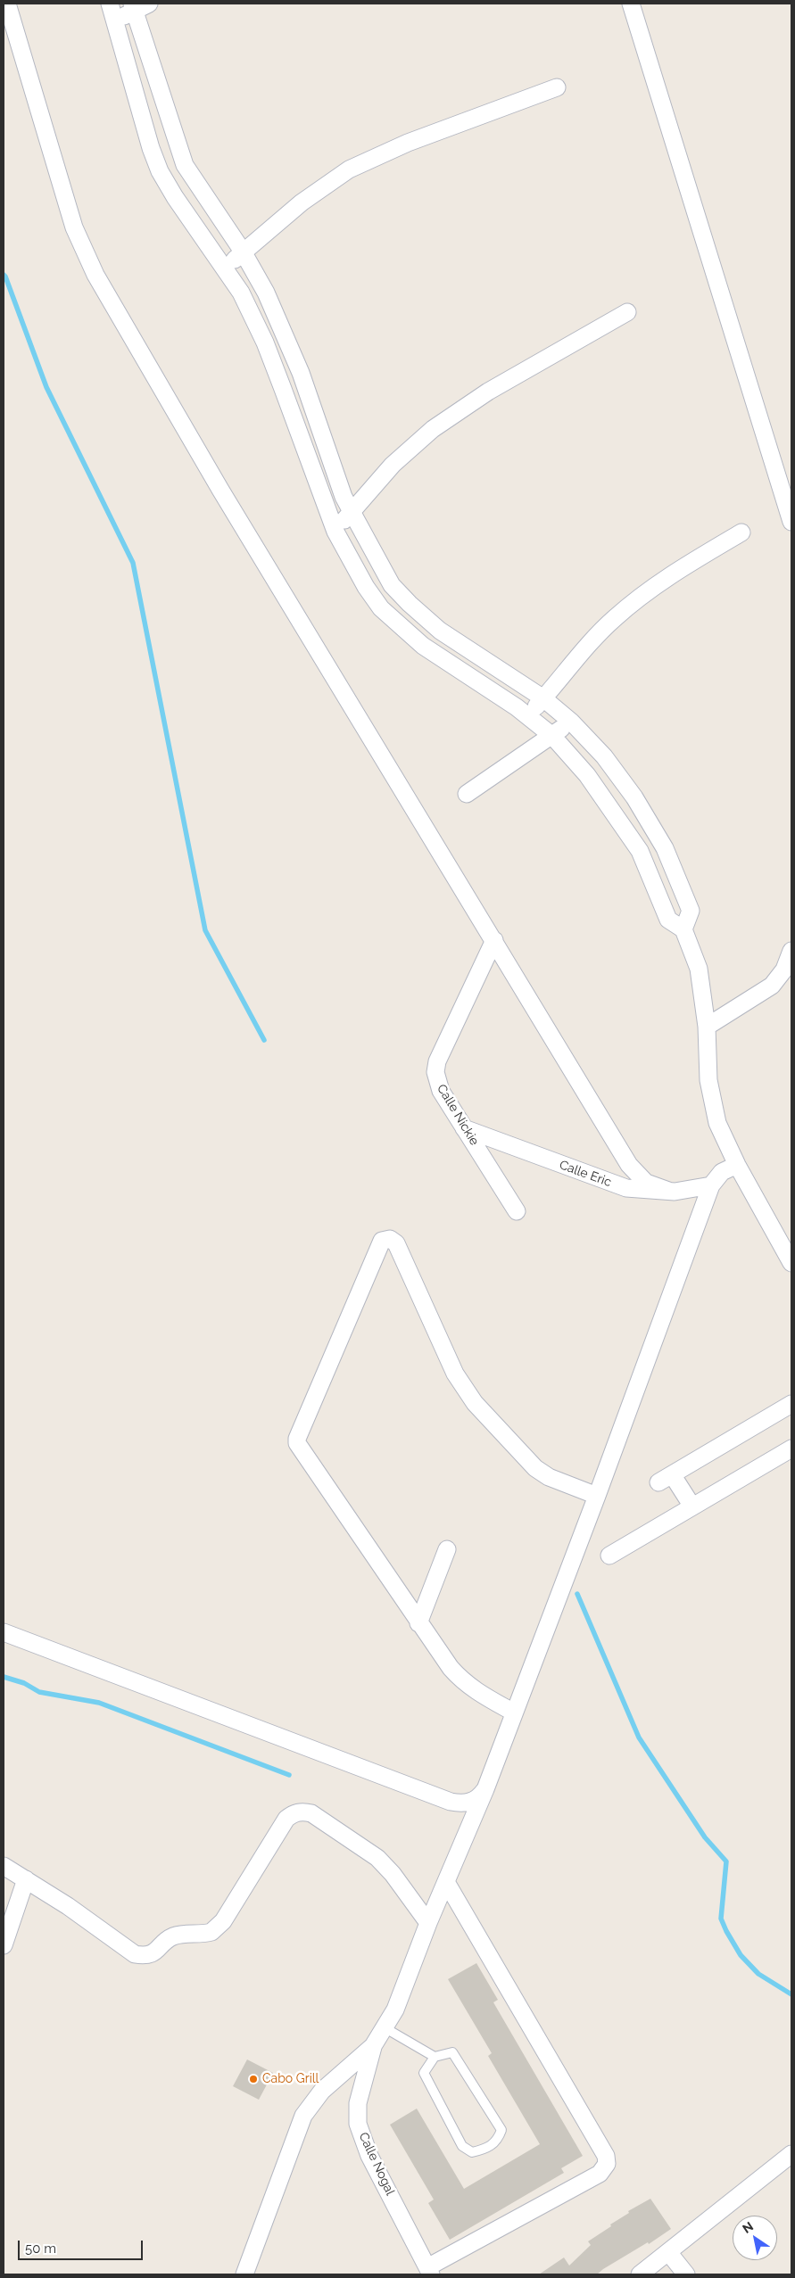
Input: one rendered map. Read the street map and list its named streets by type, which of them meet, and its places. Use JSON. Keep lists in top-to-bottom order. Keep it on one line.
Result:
{"streets":{"street":["Calle Nickie","Calle Eric","Calle Nogal"]},"crossings":[["Calle Nickie","Calle Eric"]],"places":["Cabo Grill"],"scale_bar":"50 m","north":"top left"}
